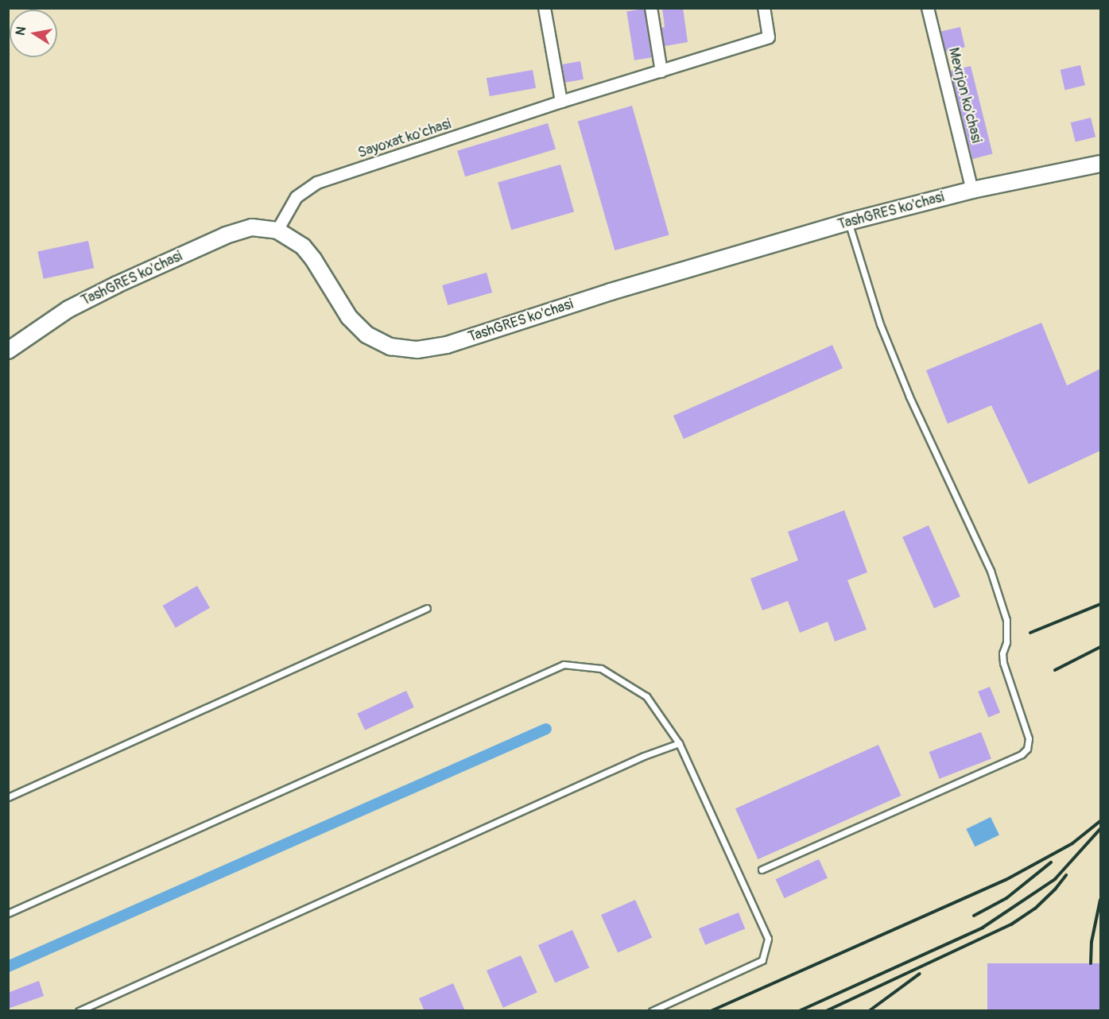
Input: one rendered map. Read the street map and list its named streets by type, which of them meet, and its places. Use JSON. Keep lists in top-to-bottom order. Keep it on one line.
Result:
{"streets":{"main road":["TashGRES ko'chasi"],"street":["Mexrjon ko'chasi","Sayoxat ko'chasi"]},"crossings":[["Mexrjon ko'chasi","TashGRES ko'chasi"],["Sayoxat ko'chasi","TashGRES ko'chasi"]],"north":"left"}
